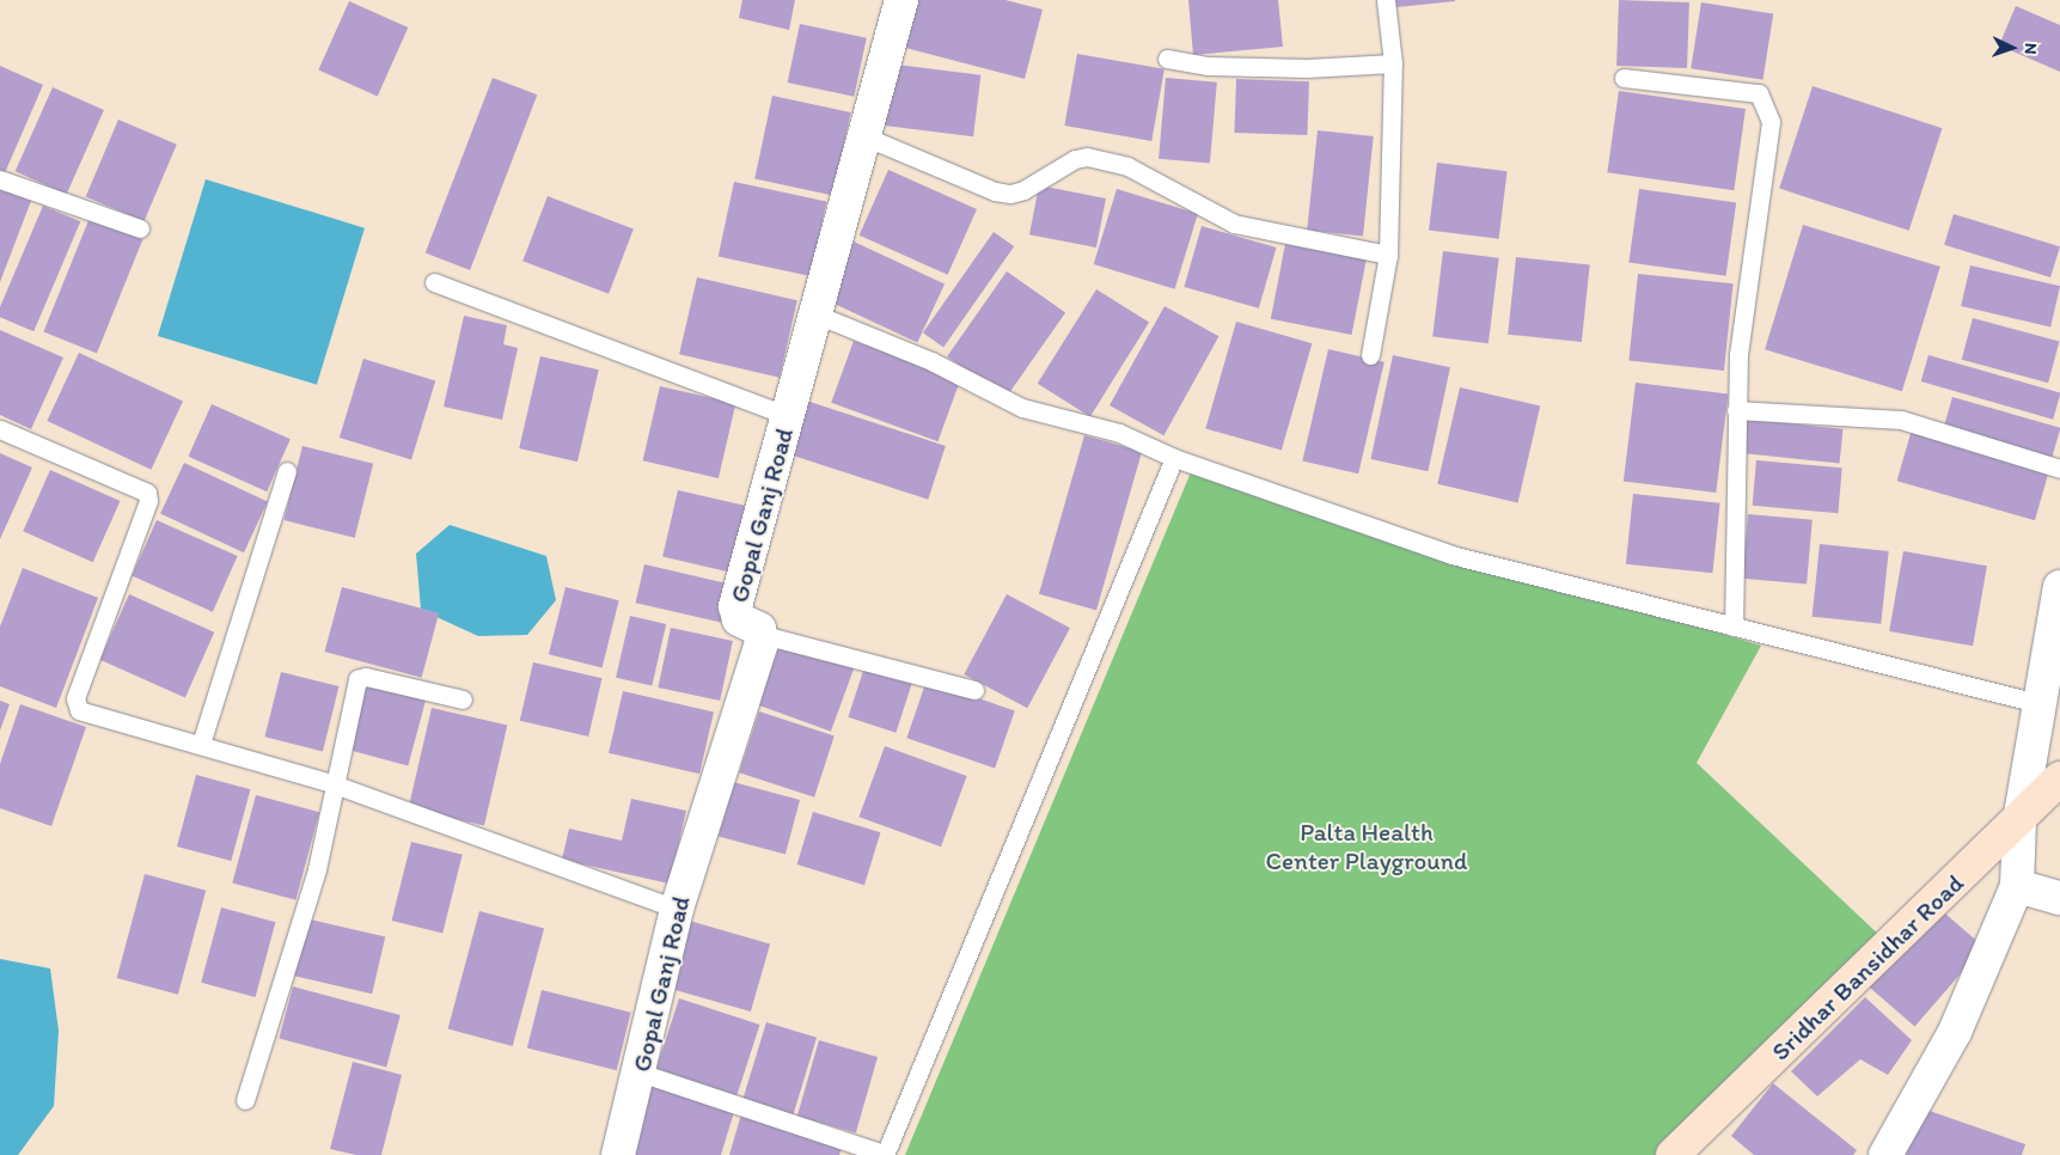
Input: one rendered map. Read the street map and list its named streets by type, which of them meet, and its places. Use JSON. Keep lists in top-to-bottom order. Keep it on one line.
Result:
{"streets":{"street":["Gopal Ganj Road","Sridhar Bansidhar Road"]},"parks":["Palta Health Center Playground"],"north":"right"}
